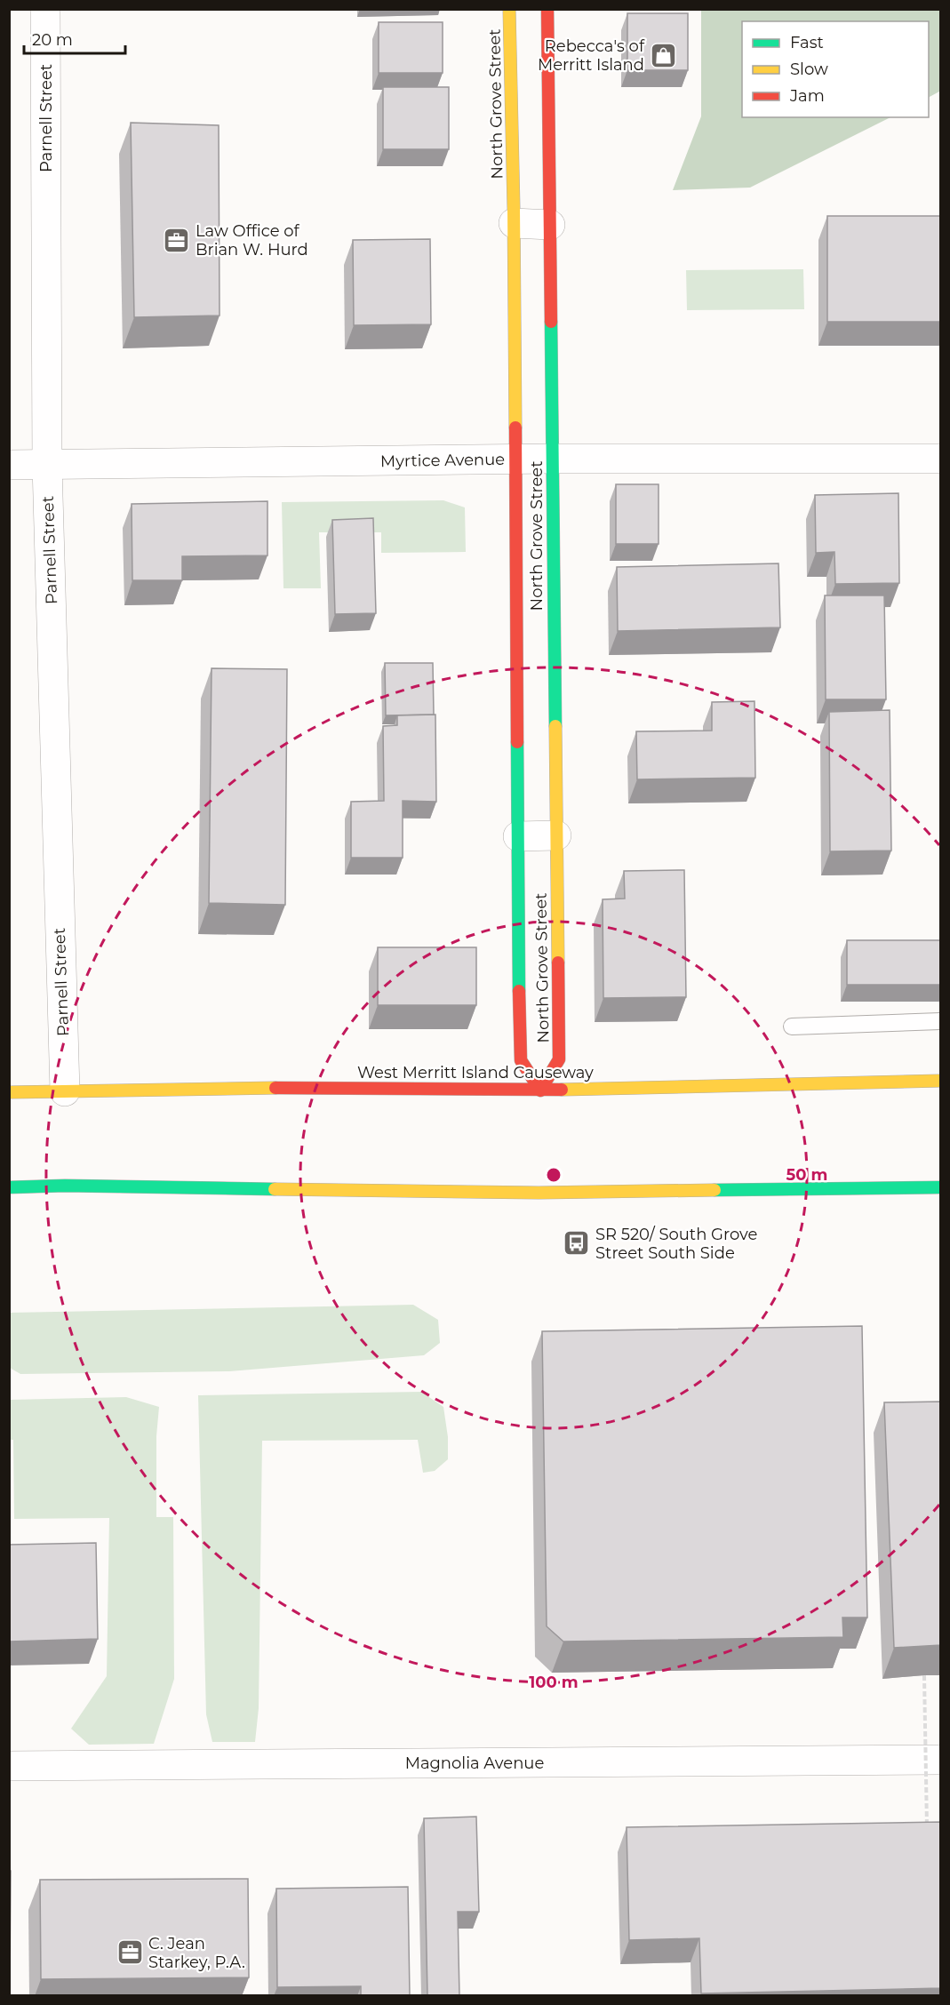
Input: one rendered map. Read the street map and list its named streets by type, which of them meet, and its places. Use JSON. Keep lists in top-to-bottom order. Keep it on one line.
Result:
{"streets":{"street":["North Grove Street","Parnell Street","Myrtice Avenue","West Merritt Island Causeway","Magnolia Avenue"]},"crossings":[["North Grove Street","Myrtice Avenue"],["North Grove Street","West Merritt Island Causeway"],["Parnell Street","Myrtice Avenue"],["Parnell Street","West Merritt Island Causeway"]],"places":{"shop":["Rebecca's of Merritt Island"],"office":["Law Office of Brian W. Hurd","C. Jean Starkey, P.A."],"bus stop":["SR 520/ South Grove Street South Side"]},"legend":["Fast","Slow","Jam"],"scale_bar":"20 m","rings":["50 m","100 m"]}
